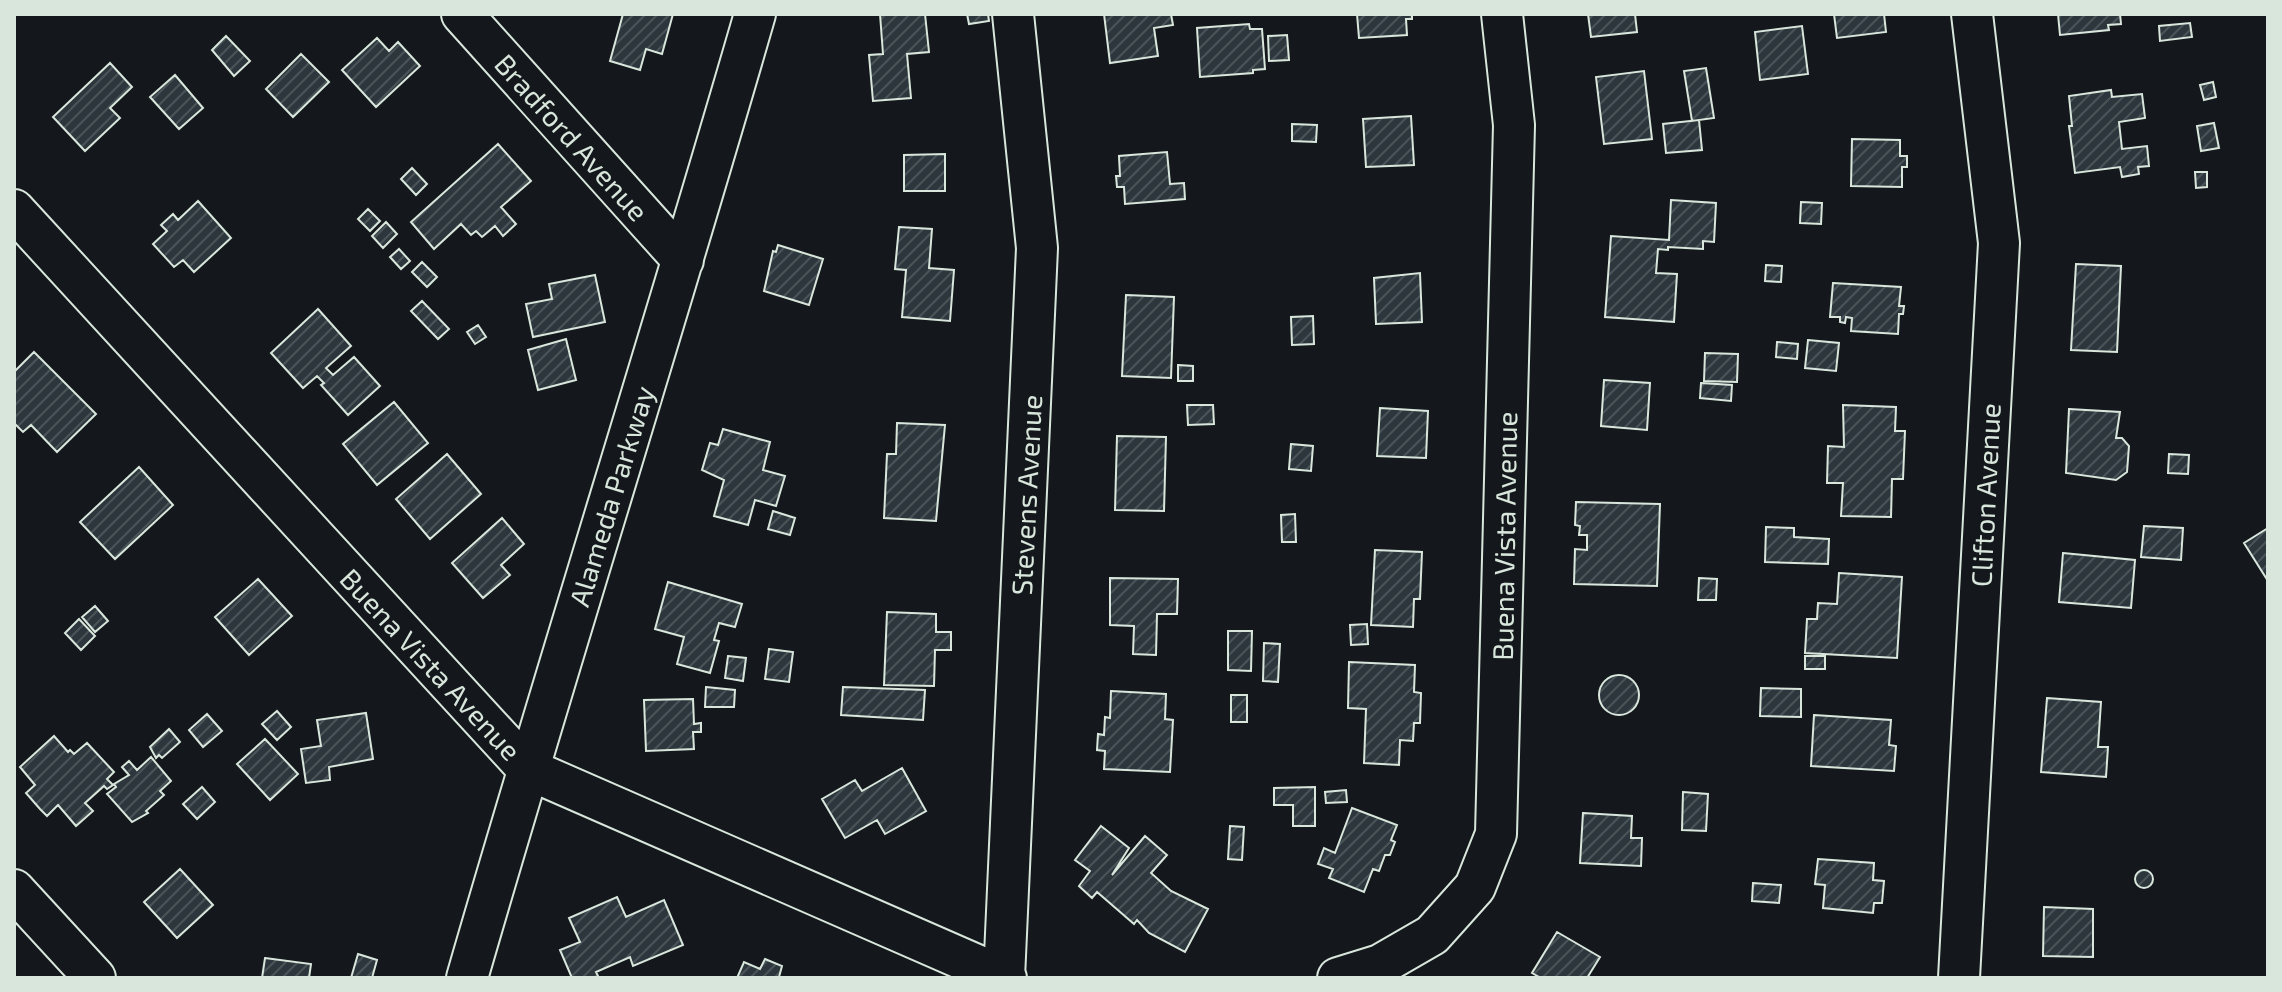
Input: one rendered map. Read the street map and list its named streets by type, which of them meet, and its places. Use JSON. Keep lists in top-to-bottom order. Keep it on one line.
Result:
{"streets":{"street":["Bradford Avenue","Stevens Avenue","Clifton Avenue","Alameda Parkway","Buena Vista Avenue"]},"crossings":[["Bradford Avenue","Alameda Parkway"],["Stevens Avenue","Buena Vista Avenue"],["Alameda Parkway","Buena Vista Avenue"]]}
